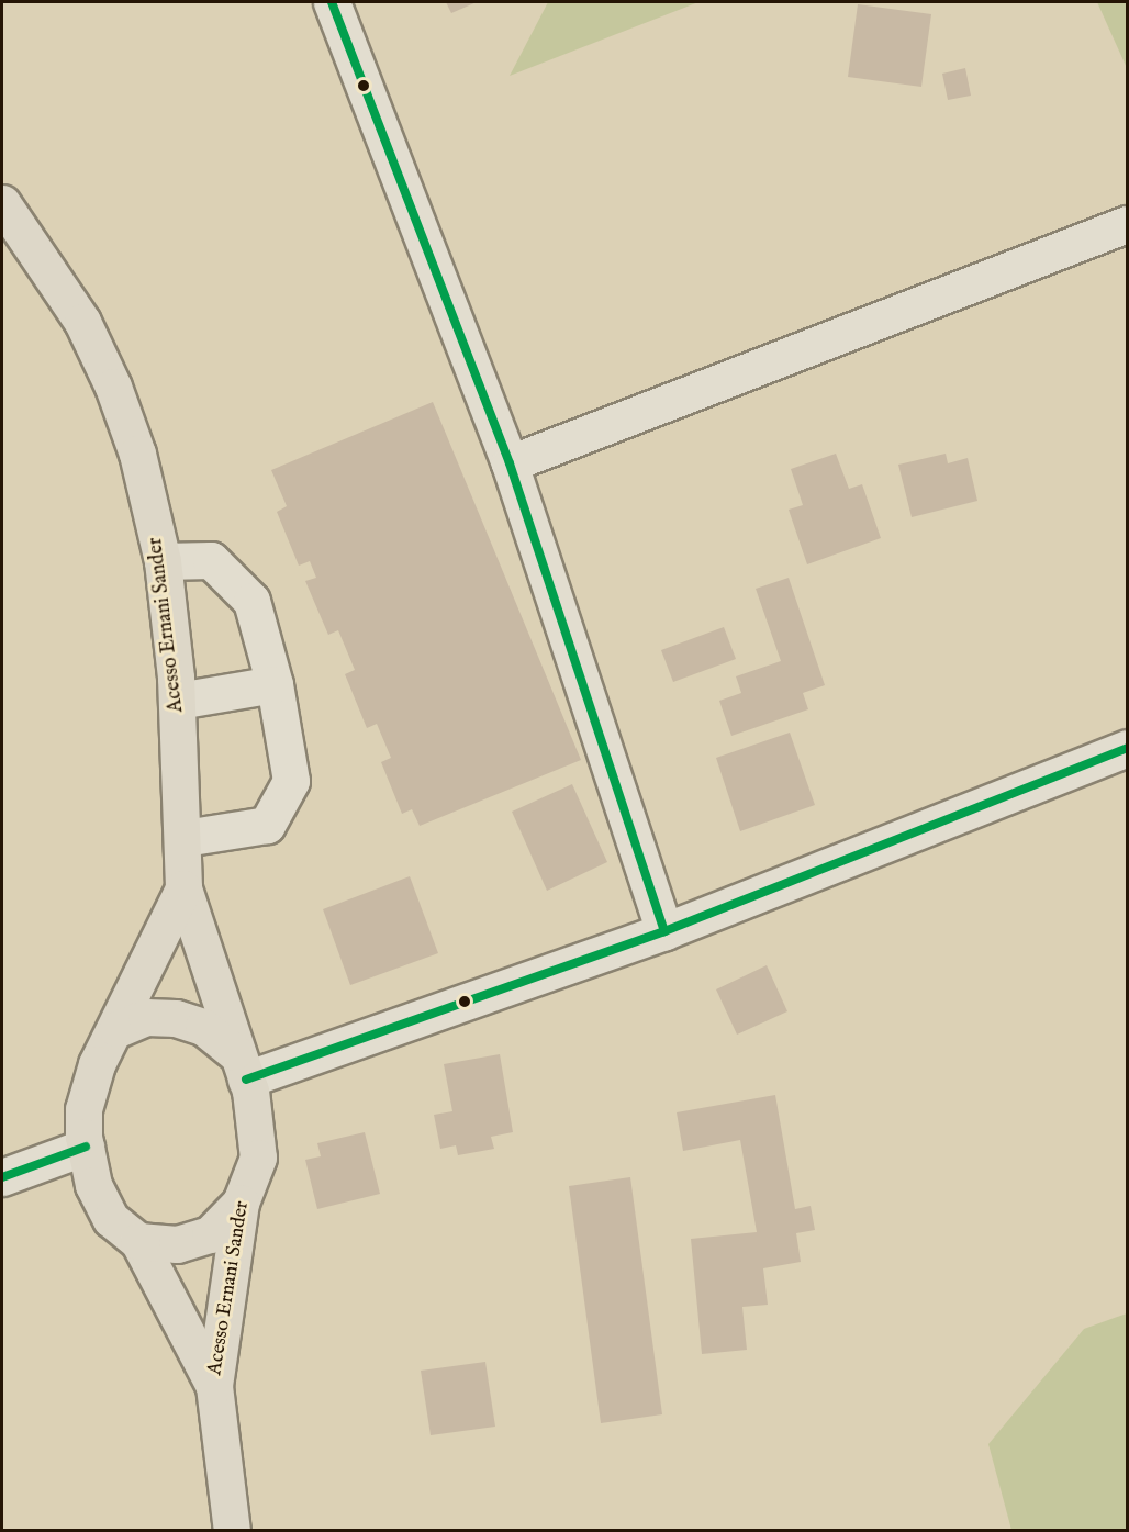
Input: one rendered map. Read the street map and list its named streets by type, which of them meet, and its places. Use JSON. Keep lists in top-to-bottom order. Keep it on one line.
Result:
{"streets":{"highway":["Acesso Ernani Sander"]}}
